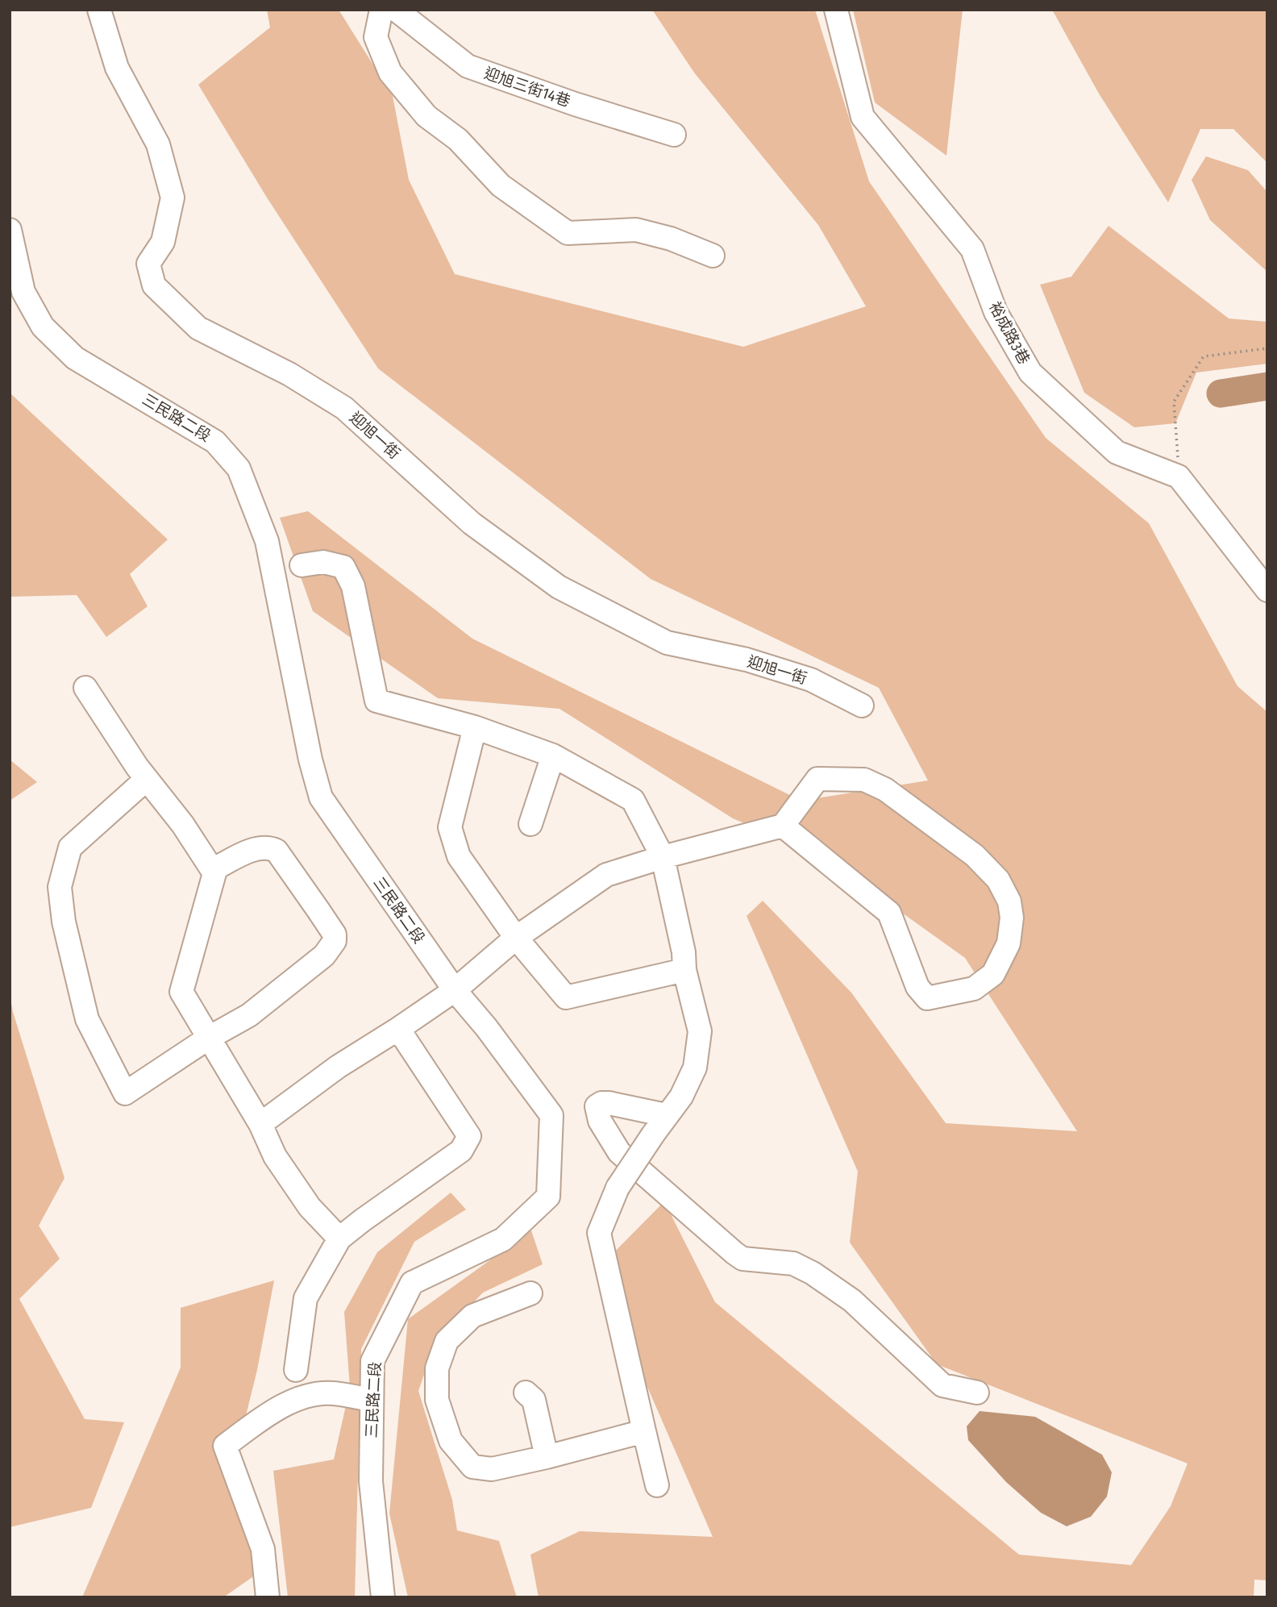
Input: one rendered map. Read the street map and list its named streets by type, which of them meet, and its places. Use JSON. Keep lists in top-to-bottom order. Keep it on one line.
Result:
{"streets":{"street":["迎旭三街14巷","裕成路3巷","三民路二段","迎旭一街"]}}
